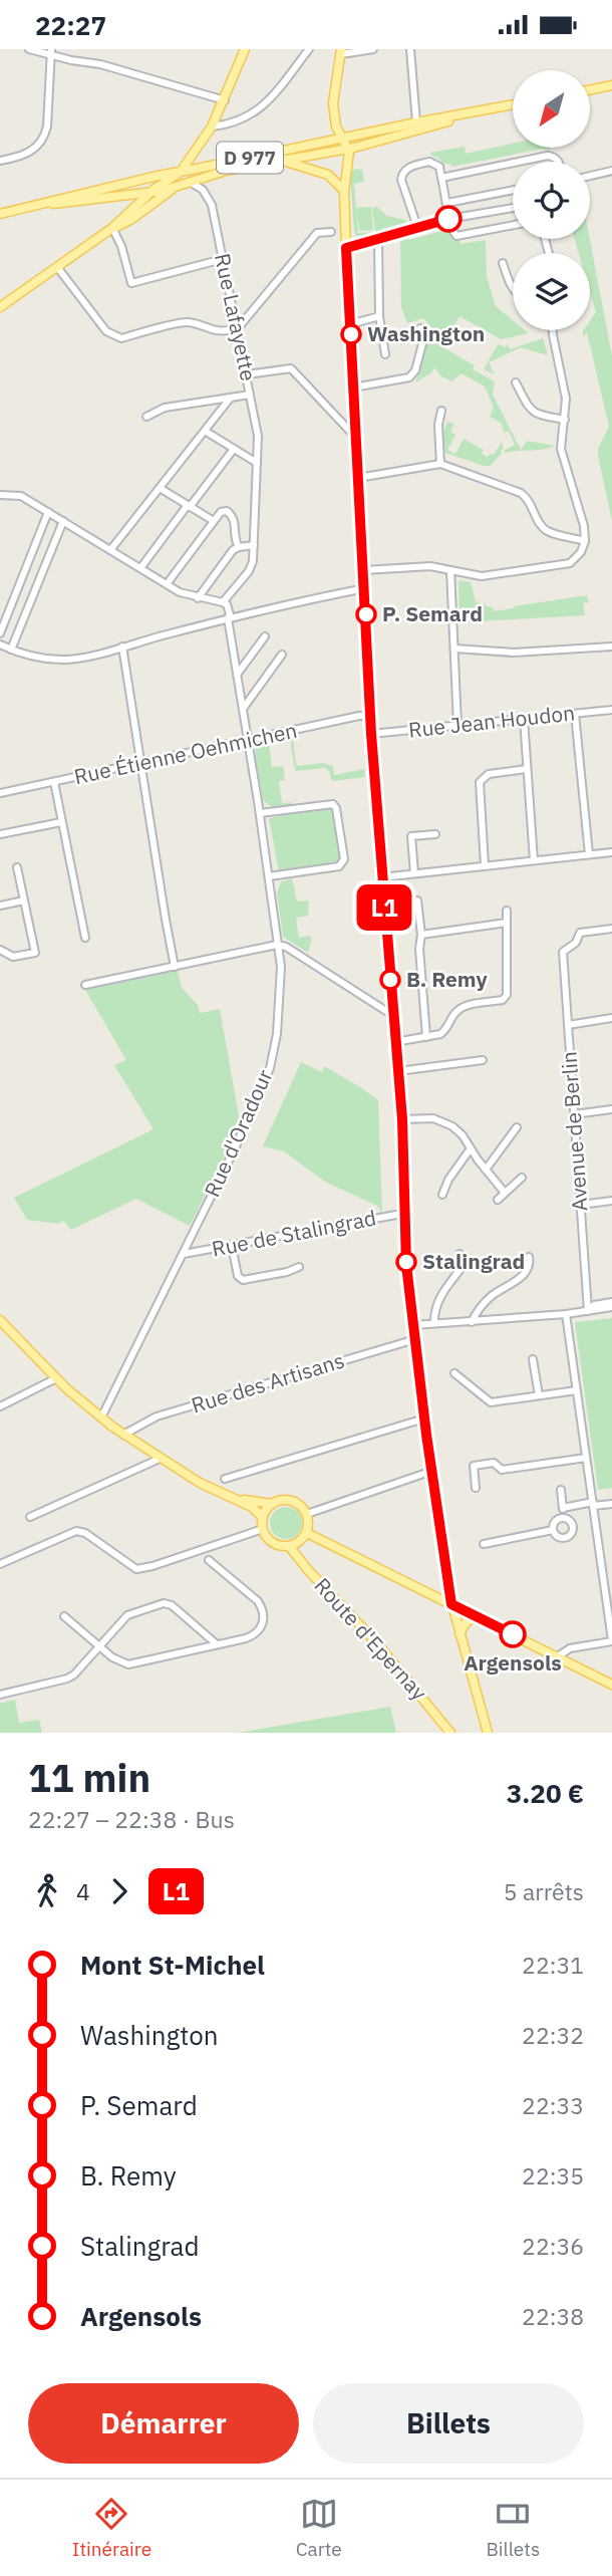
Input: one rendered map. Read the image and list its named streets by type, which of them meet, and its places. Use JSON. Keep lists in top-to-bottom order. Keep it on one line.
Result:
{"streets":{"main road":["D 977","Route d'Epernay"],"street":["Rue Lafayette","Rue Jean Houdon","Rue Étienne Oehmichen","Avenue de Berlin","Rue d'Oradour","Rue de Stalingrad","Rue des Artisans"]},"crossings":[["D 977","Rue Lafayette"],["Rue Lafayette","Rue d'Oradour"],["Rue Étienne Oehmichen","Rue d'Oradour"],["Rue d'Oradour","Rue de Stalingrad"]],"places":["Washington","P. Semard","B. Remy","Stalingrad","Argensols"],"lines":["bus line L1"],"north":"bottom left","page":{"status":"22:27","on_map":"L1","heading":["11 min","22:27 – 22:38 · Bus","3.20 €"],"legs":["4","L1","5 arrêts"],"list":[{"name":"Mont St-Michel","value":"22:31"},{"name":"Washington","value":"22:32"},{"name":"P. Semard","value":"22:33"},{"name":"B. Remy","value":"22:35"},{"name":"Stalingrad","value":"22:36"},{"name":"Argensols","value":"22:38"}],"buttons":["Démarrer","Billets"],"tabs":["Itinéraire","Carte","Billets"]}}
